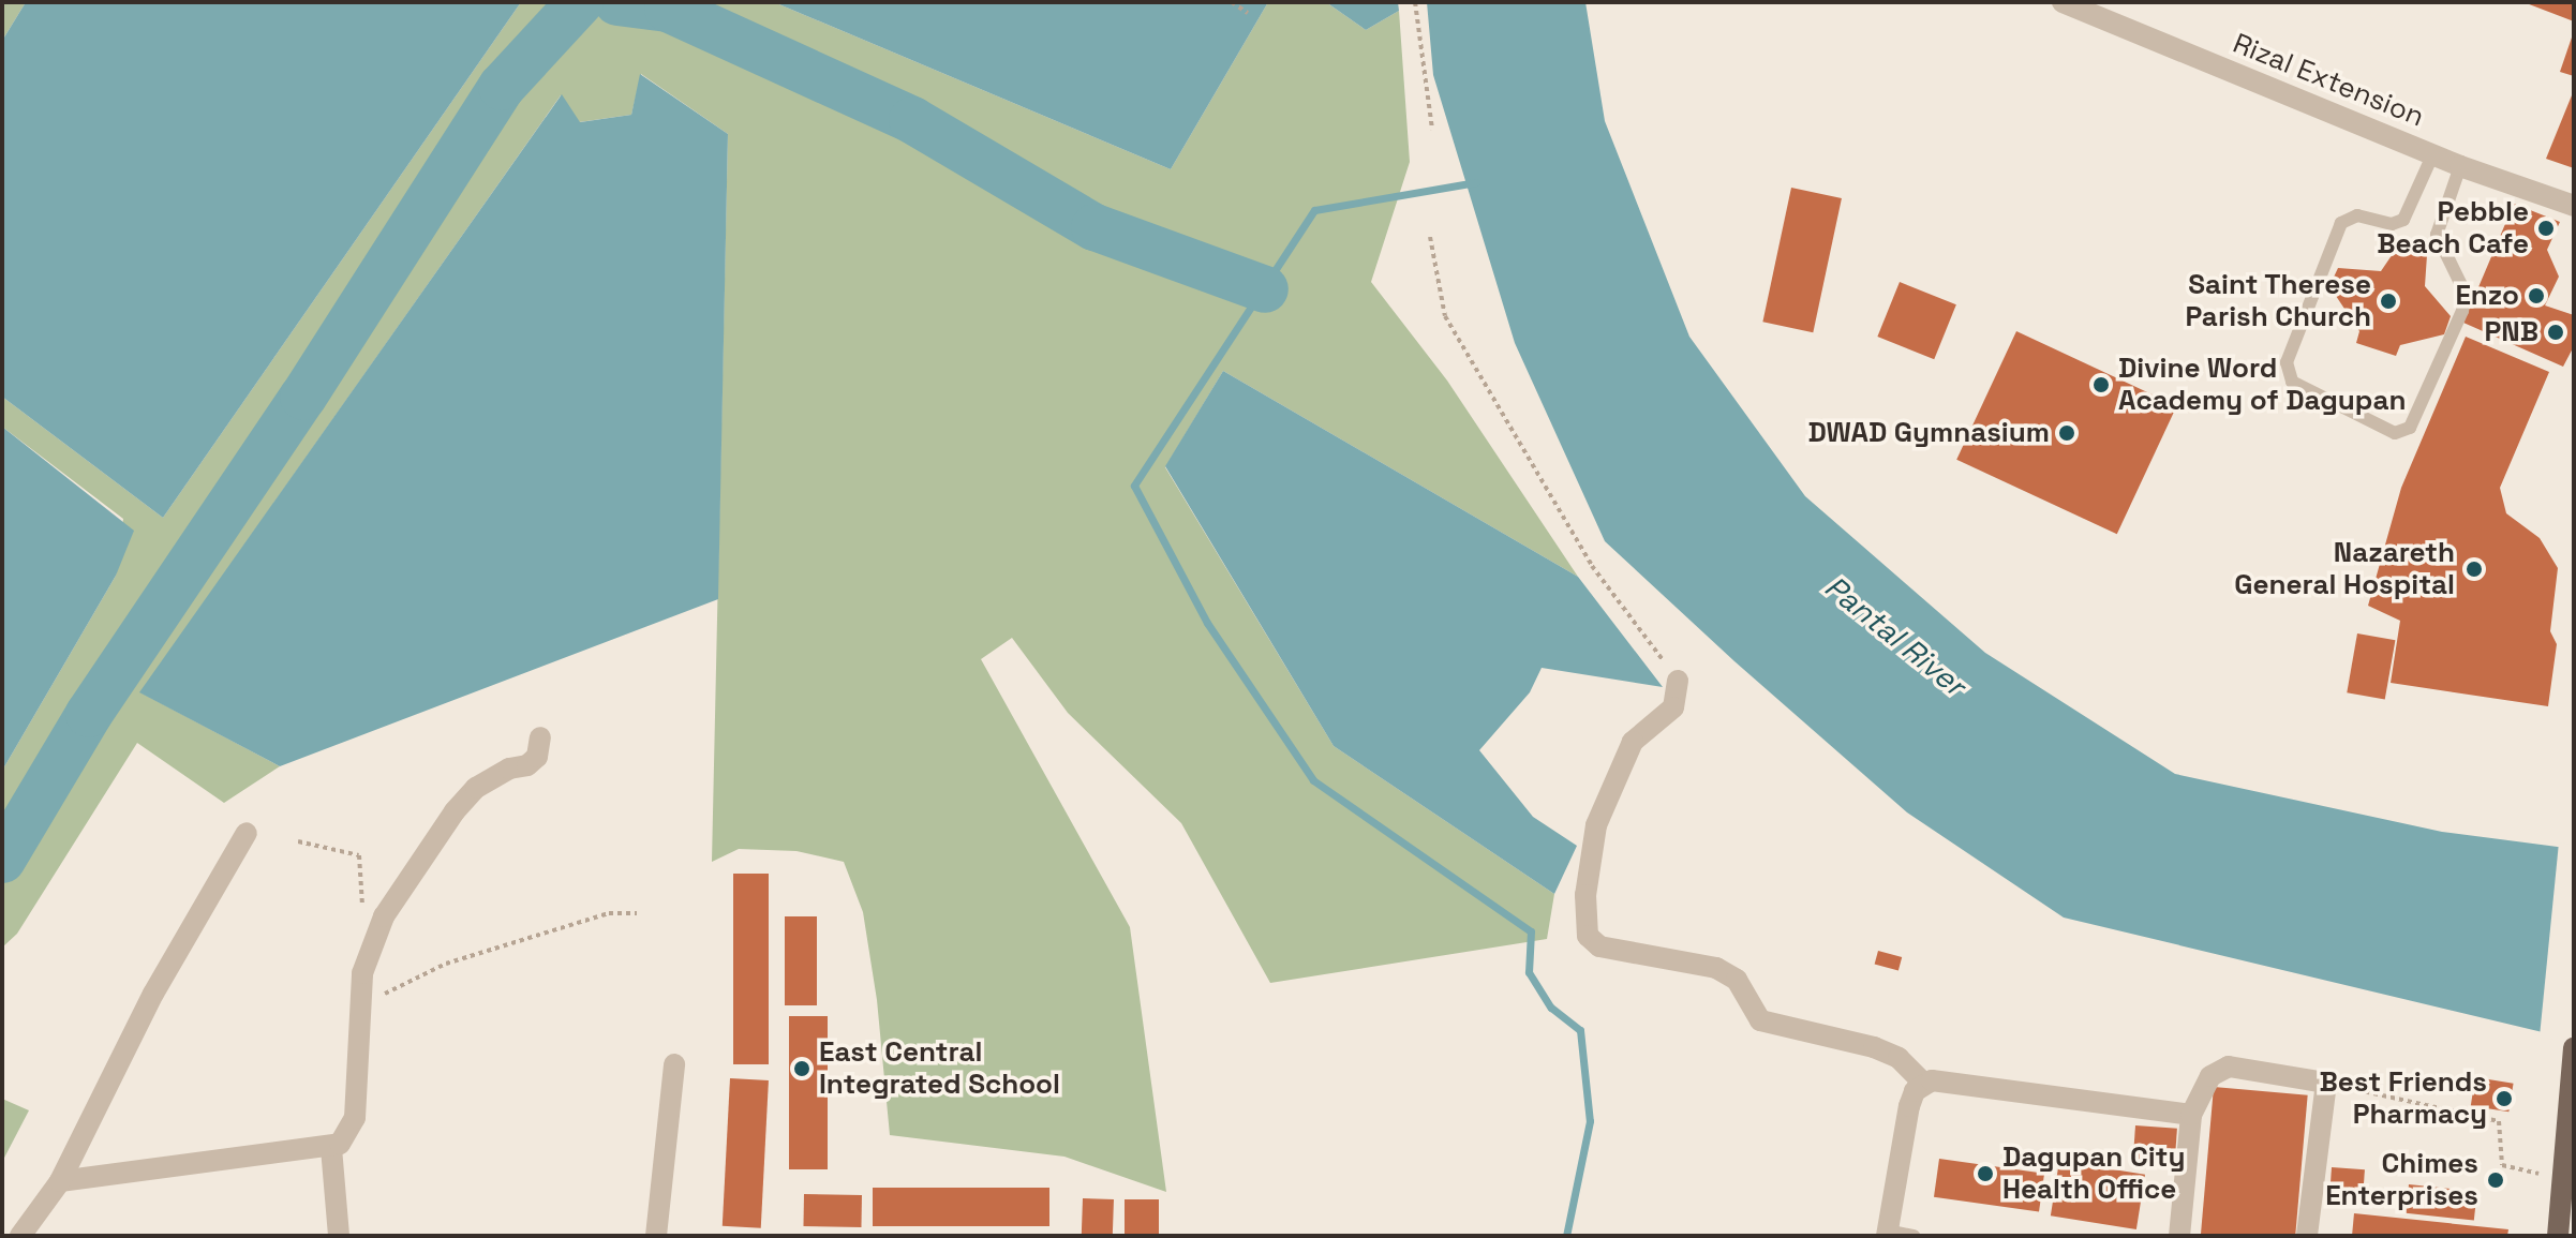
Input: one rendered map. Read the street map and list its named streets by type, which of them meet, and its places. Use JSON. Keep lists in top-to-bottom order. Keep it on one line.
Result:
{"streets":{"street":["Rizal Extension"]},"water":["Pantal River"],"places":["Pebble Beach Cafe","Enzo","Saint Therese Parish Church","PNB","Divine Word Academy of Dagupan","DWAD Gymnasium","Nazareth General Hospital","East Central Integrated School","Best Friends Pharmacy","Dagupan City Health Office","Chimes Enterprises"]}
